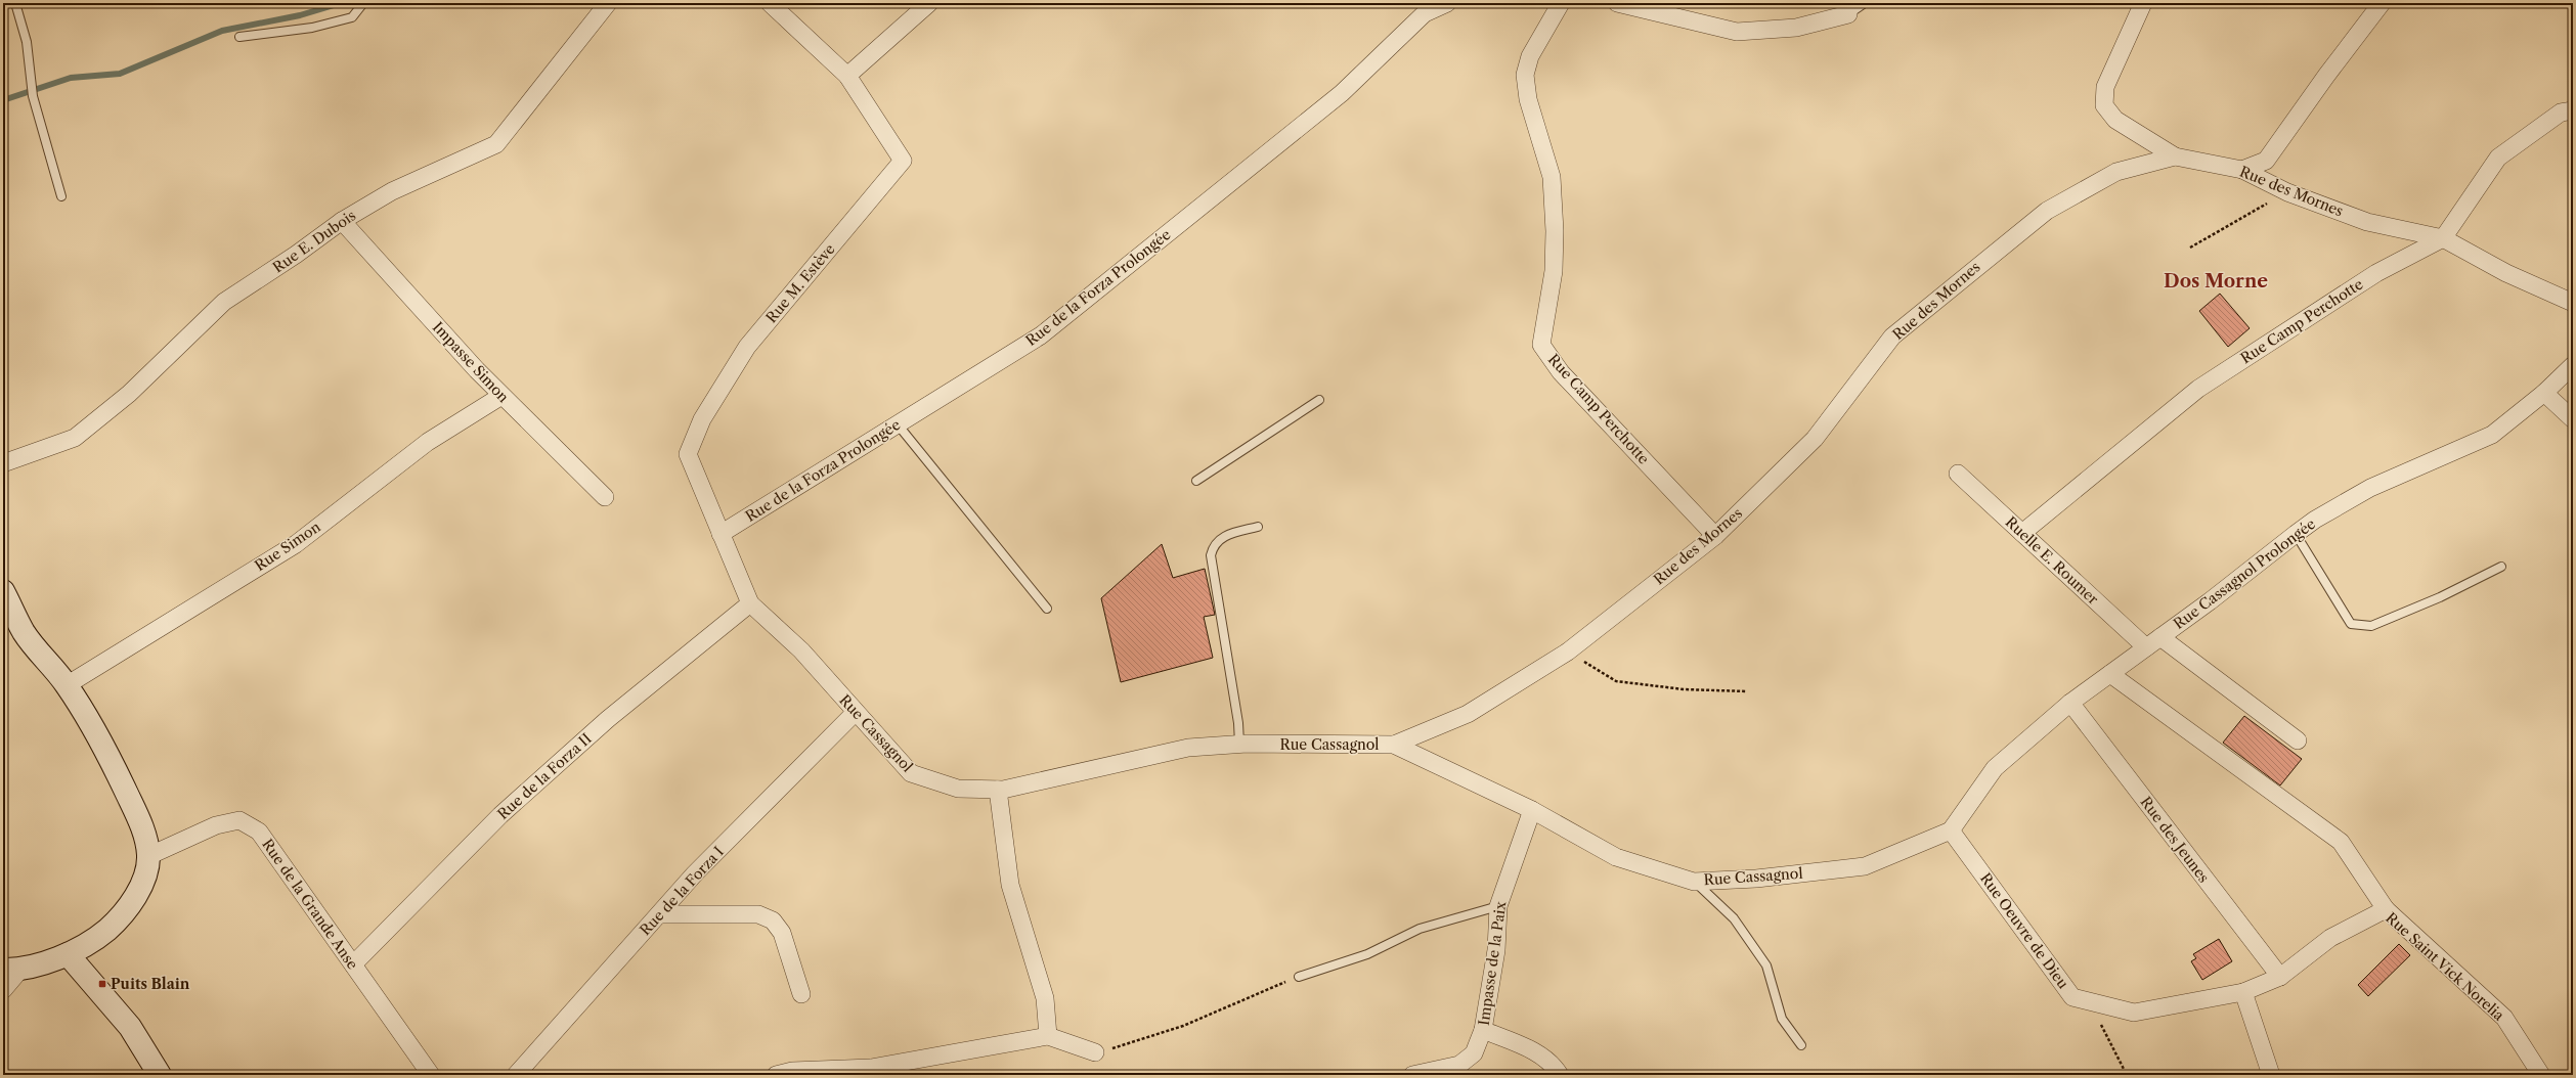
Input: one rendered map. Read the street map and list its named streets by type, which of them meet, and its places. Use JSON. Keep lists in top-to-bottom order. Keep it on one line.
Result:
{"streets":{"street":["Rue des Mornes","Rue E. Dubois","Rue M. Estève","Rue de la Forza Prolongée","Rue Camp Perchotte","Impasse Simon","Rue Simon","Ruelle E. Roumer","Rue Cassagnol Prolongée","Rue Cassagnol","Rue de la Forza II","Rue des Jeunes","Rue de la Forza I","Rue de la Grande Anse","Rue Oeuvre de Dieu","Impasse de la Paix","Rue Saint Vick Norelia"]},"crossings":[["Rue des Mornes","Rue Camp Perchotte"],["Rue des Mornes","Rue Cassagnol"],["Rue E. Dubois","Impasse Simon"],["Rue M. Estève","Rue de la Forza Prolongée"],["Rue M. Estève","Rue Cassagnol"],["Rue M. Estève","Rue de la Forza II"],["Rue Camp Perchotte","Ruelle E. Roumer"],["Impasse Simon","Rue Simon"],["Ruelle E. Roumer","Rue Cassagnol Prolongée"],["Rue Cassagnol Prolongée","Rue Cassagnol"],["Rue Cassagnol Prolongée","Rue des Jeunes"],["Rue Cassagnol Prolongée","Rue Oeuvre de Dieu"],["Rue Cassagnol","Rue de la Forza II"],["Rue Cassagnol","Rue de la Forza I"],["Rue Cassagnol","Rue Oeuvre de Dieu"],["Rue Cassagnol","Impasse de la Paix"],["Rue de la Forza II","Rue de la Grande Anse"],["Rue des Jeunes","Rue Saint Vick Norelia"],["Rue Oeuvre de Dieu","Rue Saint Vick Norelia"]],"districts":["Dos Morne"],"places":{"transit":["Puits Blain"]}}
